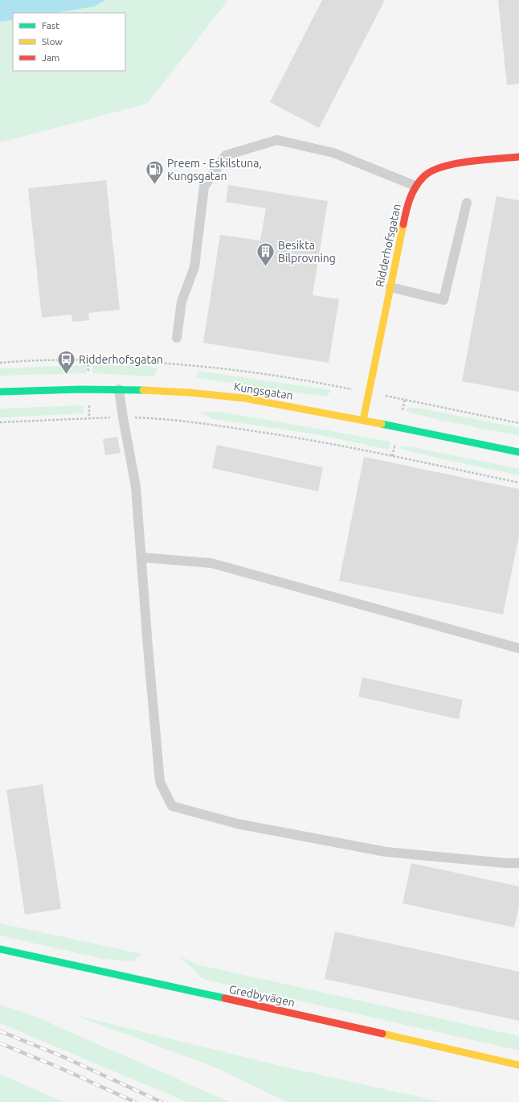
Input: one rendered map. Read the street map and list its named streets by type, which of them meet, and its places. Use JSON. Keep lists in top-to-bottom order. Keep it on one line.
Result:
{"streets":{"street":["Ridderhofsgatan","Kungsgatan","Gredbyvägen"]},"crossings":[["Ridderhofsgatan","Kungsgatan"]],"places":{"fuel station":["Preem - Eskilstuna, Kungsgatan"],"building":["Besikta Bilprovning"],"bus stop":["Ridderhofsgatan"]},"legend":["Fast","Slow","Jam"]}
